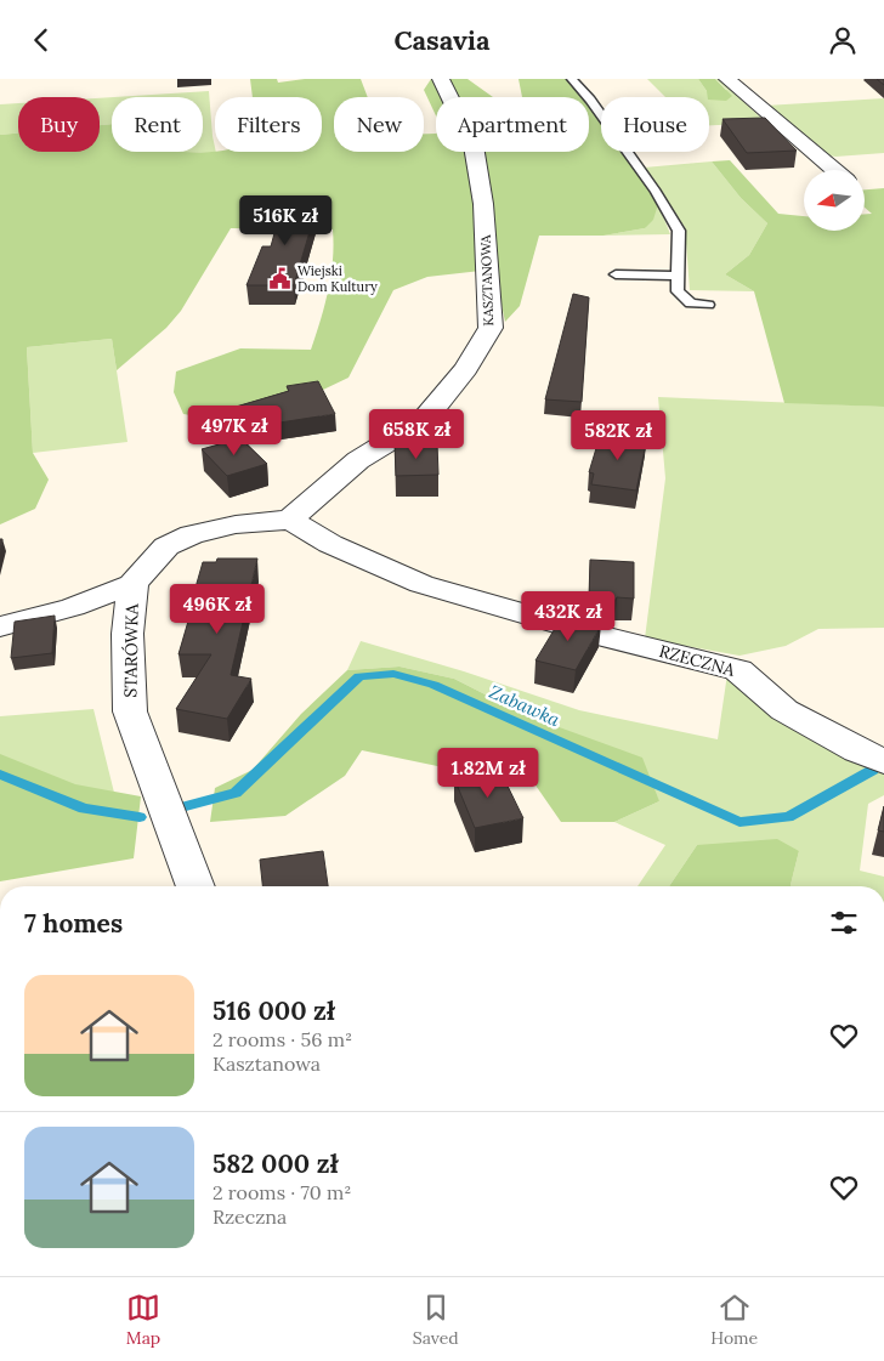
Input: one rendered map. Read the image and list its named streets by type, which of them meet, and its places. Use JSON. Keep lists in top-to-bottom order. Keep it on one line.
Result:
{"streets":{"street":["KASZTANOWA","STARÓWKA","RZECZNA"]},"crossings":[["KASZTANOWA","STARÓWKA"],["KASZTANOWA","RZECZNA"],["STARÓWKA","RZECZNA"]],"water":["Zabawka"],"places":{"public building":["Wiejski Dom Kultury"]},"north":"left","page":{"header":"Casavia","chip":["Buy","Rent","Filters","New","Apartment","House"],"price":["516K zł","497K zł","658K zł","582K zł","496K zł","432K zł","1.82M zł"],"heading":"7 homes","list":[{"name":"516 000 zł","note":"2 rooms · 56 m² · Kasztanowa"},{"name":"582 000 zł","note":"2 rooms · 70 m² · Rzeczna"}],"tabs":["Map","Saved","Home"]}}
